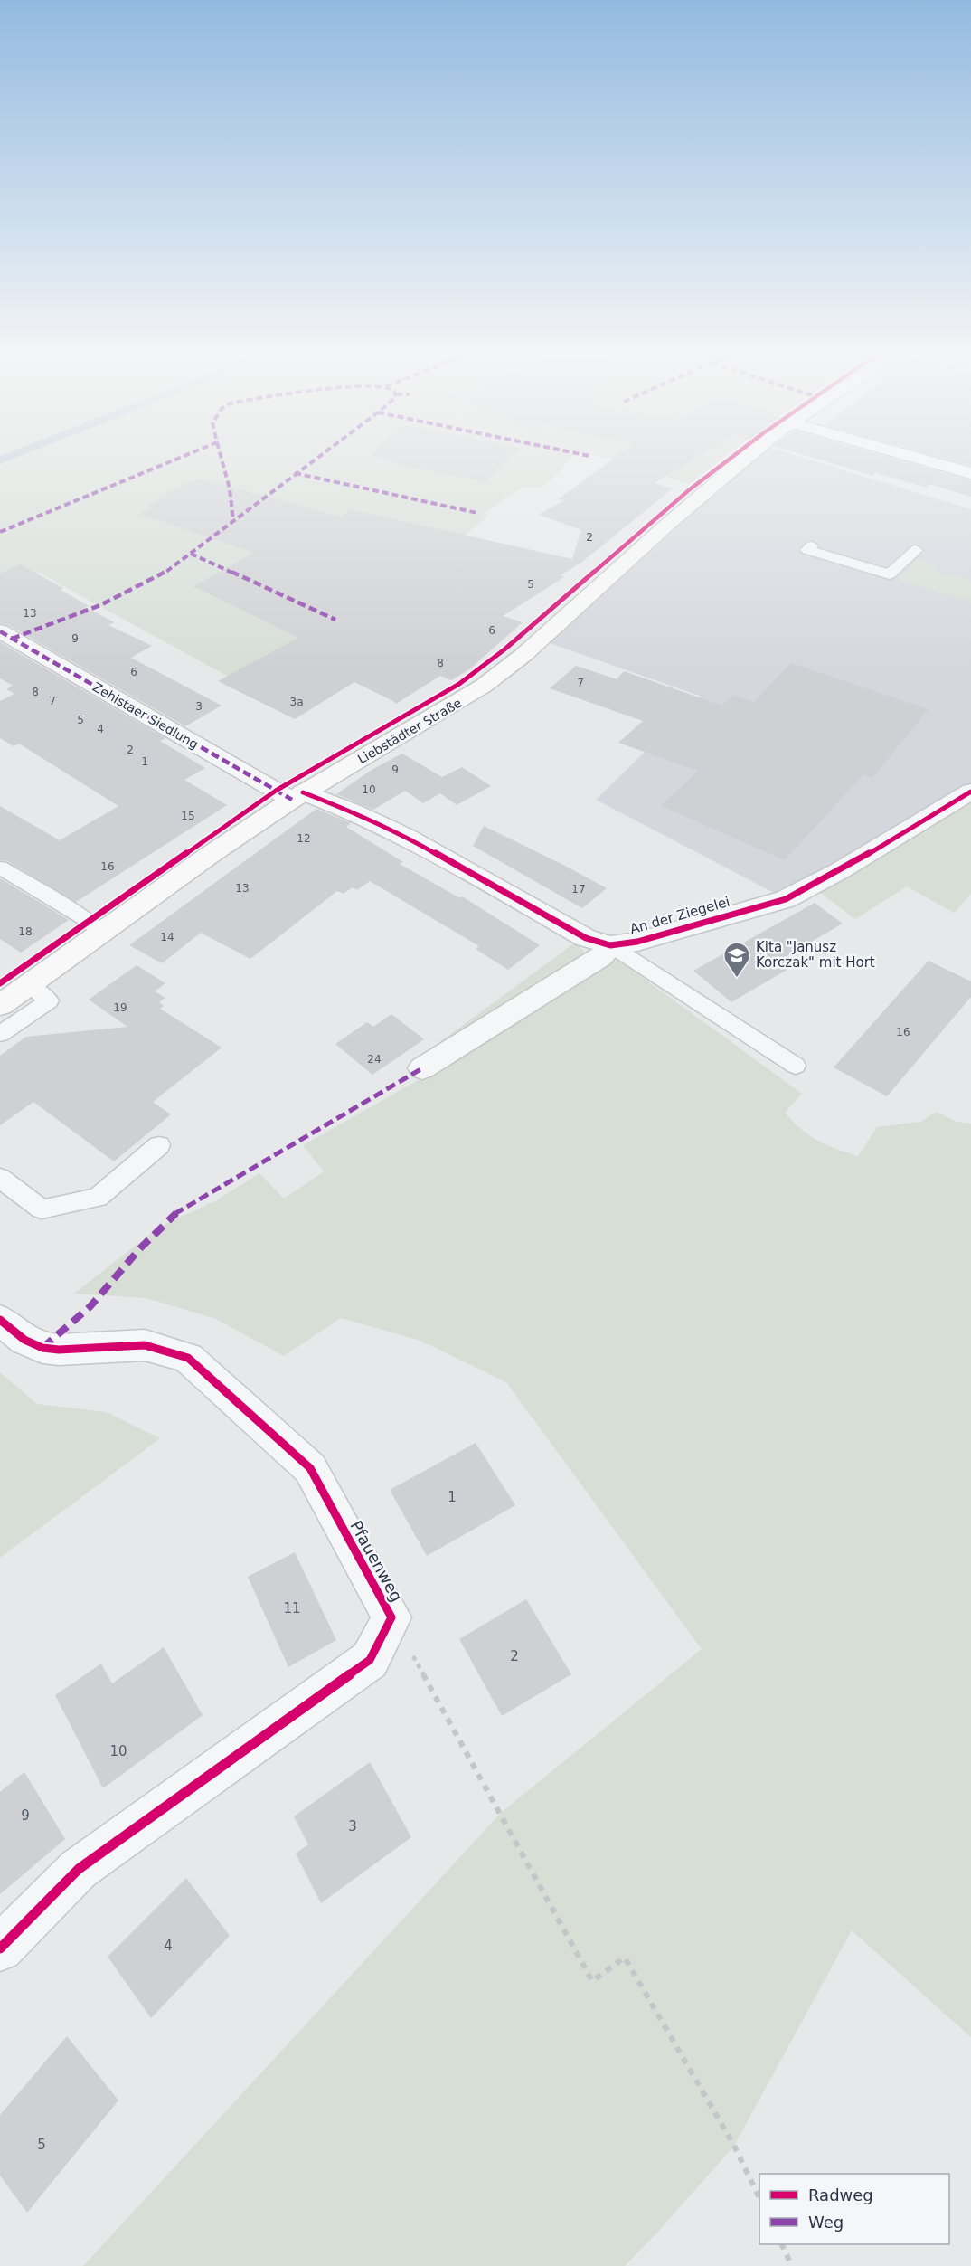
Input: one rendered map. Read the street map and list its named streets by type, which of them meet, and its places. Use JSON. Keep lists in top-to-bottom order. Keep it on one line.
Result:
{"streets":{"main road":["Liebstädter Straße"],"street":["Zehistaer Siedlung","An der Ziegelei","Pfauenweg"]},"crossings":[["Zehistaer Siedlung","Liebstädter Straße"],["Zehistaer Siedlung","An der Ziegelei"],["Liebstädter Straße","An der Ziegelei"]],"places":{"school or university":["Kita \"Janusz Korczak\" mit Hort"]},"house_numbers":["2","5","13","6","9","8","6","7","8","7","3a","3","5","4","2","1","9","10","15","12","16","13","17","18","14","19","16","24","1","11","2","10","9","3","4","5"],"legend":["Radweg","Weg"]}
